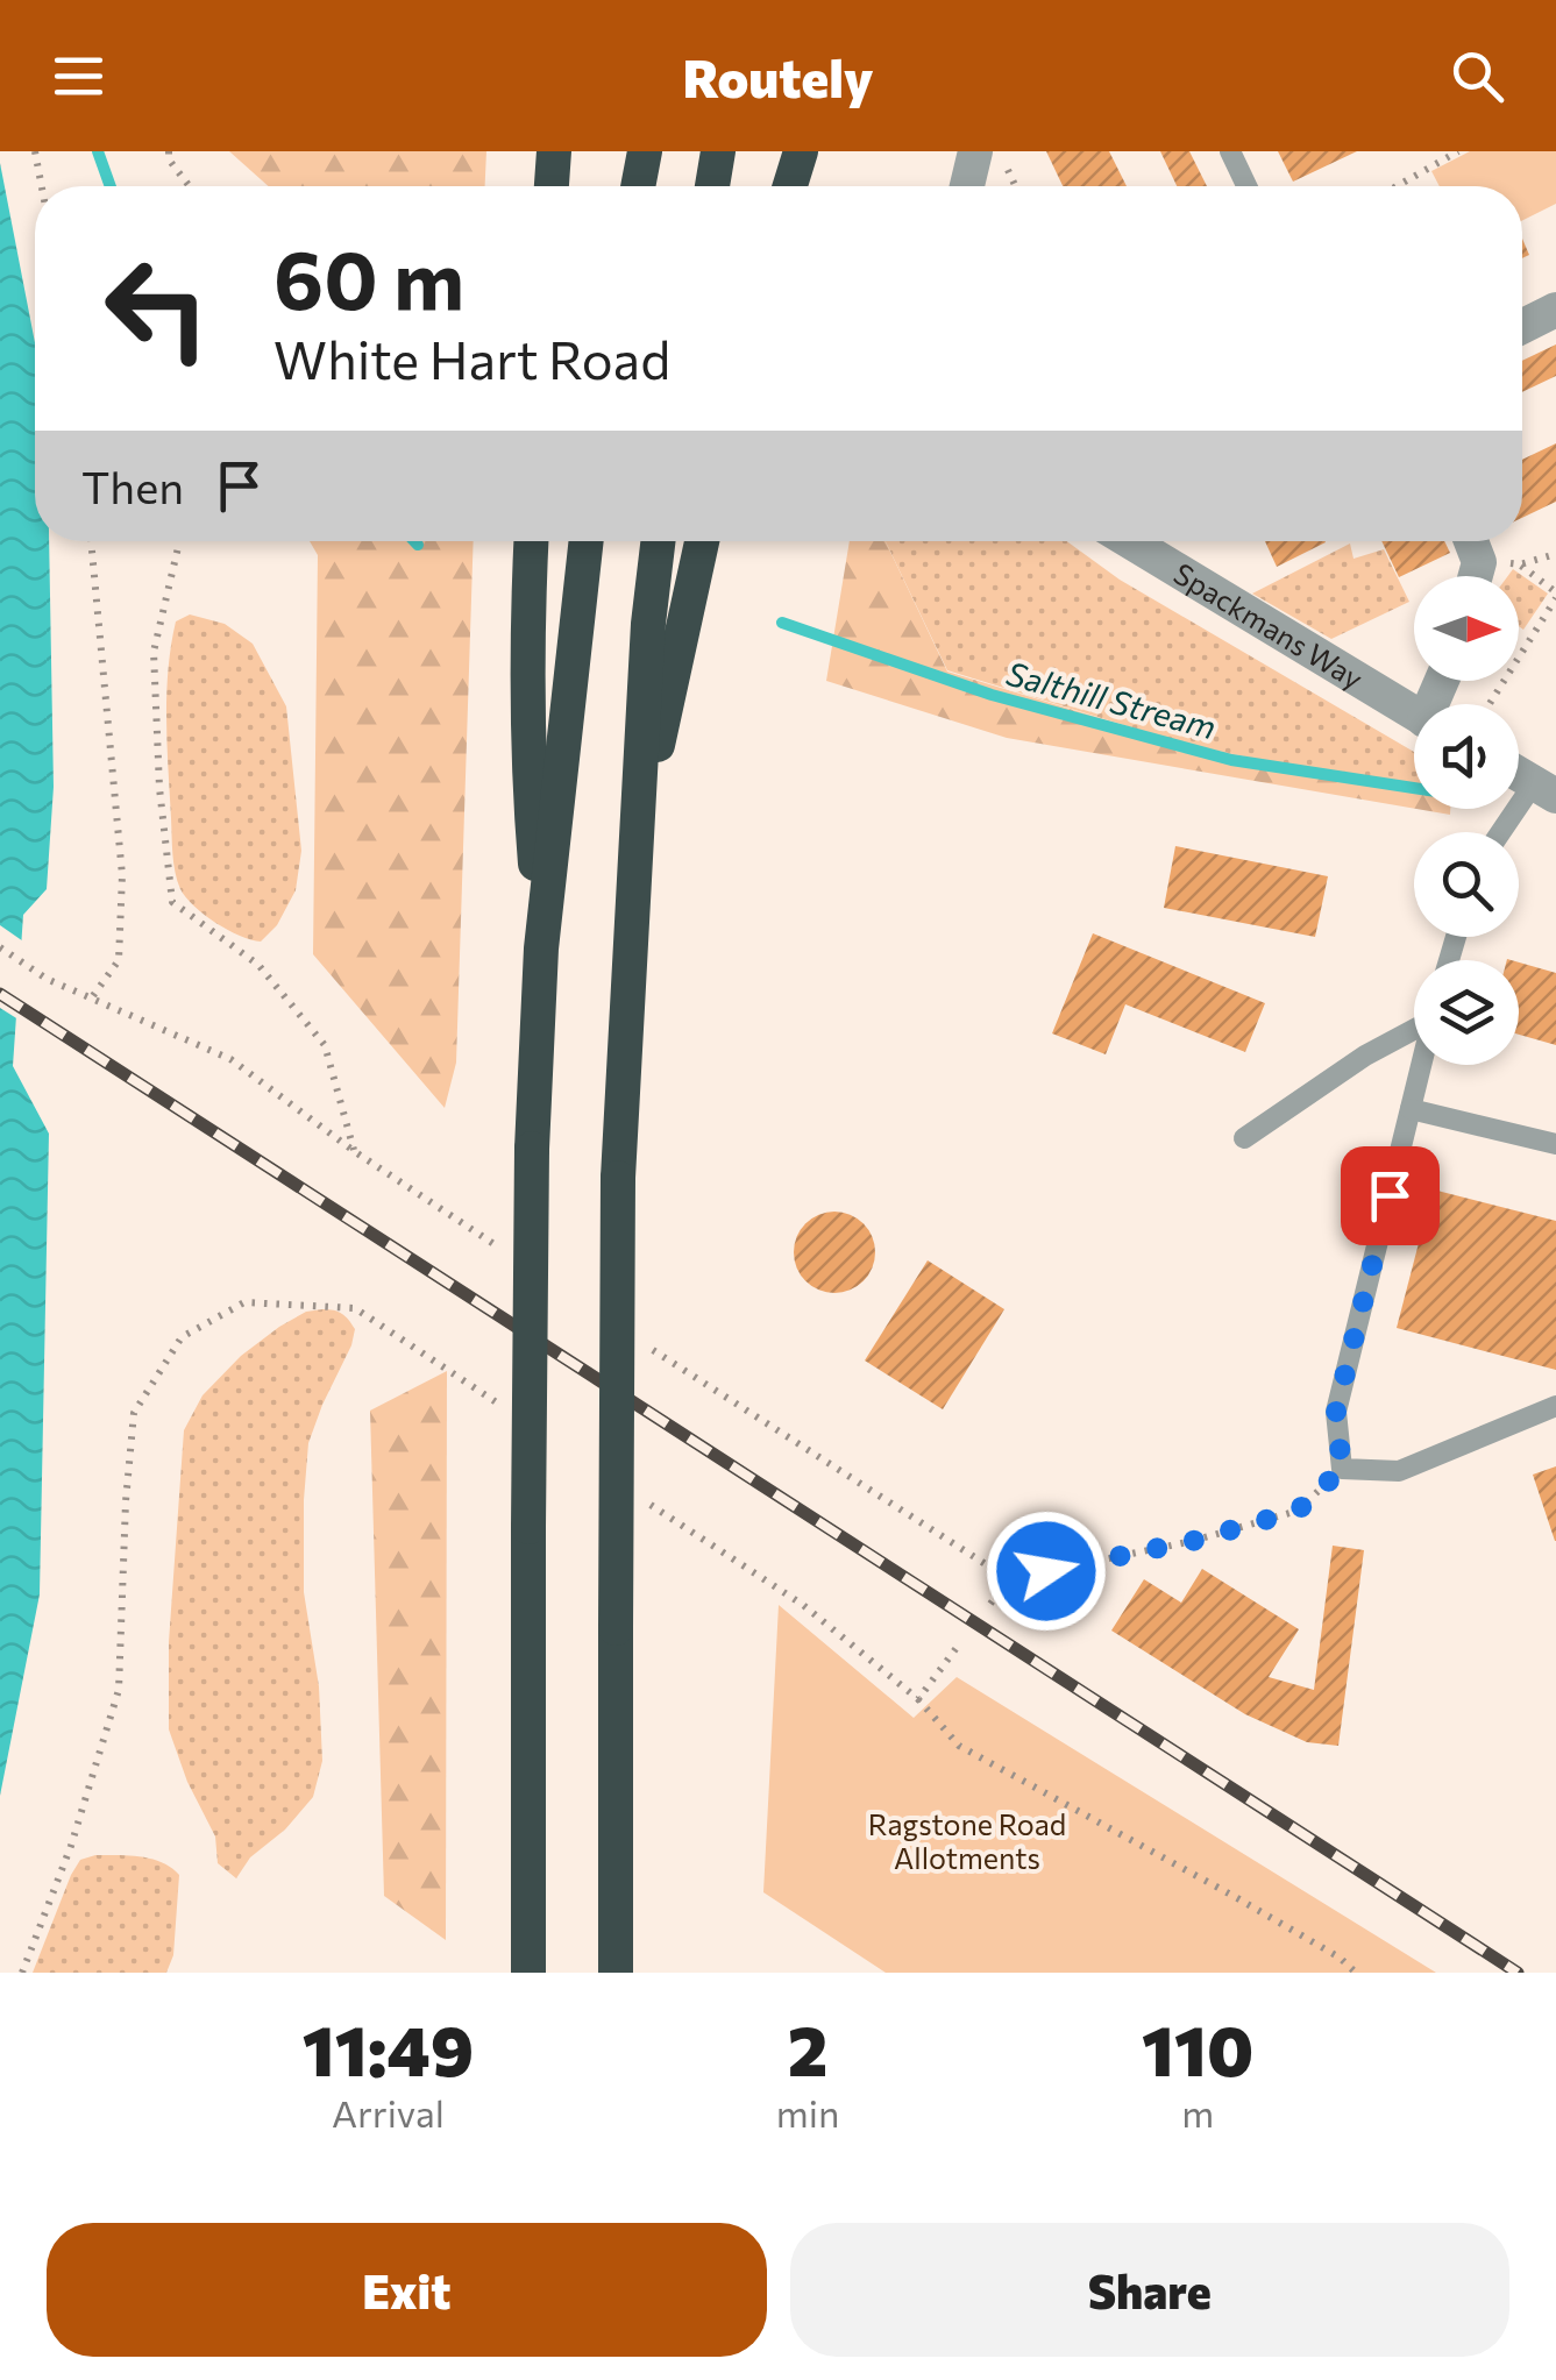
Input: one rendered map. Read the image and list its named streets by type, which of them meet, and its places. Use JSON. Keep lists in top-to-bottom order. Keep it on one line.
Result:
{"streets":{"street":["Spackmans Way"]},"water":["Salthill Stream"],"parks":["Ragstone Road Allotments"],"north":"right","page":{"header":"Routely","turn":["60 m","White Hart Road"],"then":"Then","eta":["11:49","Arrival","2","min","110","m"],"buttons":["Exit","Share"]}}
